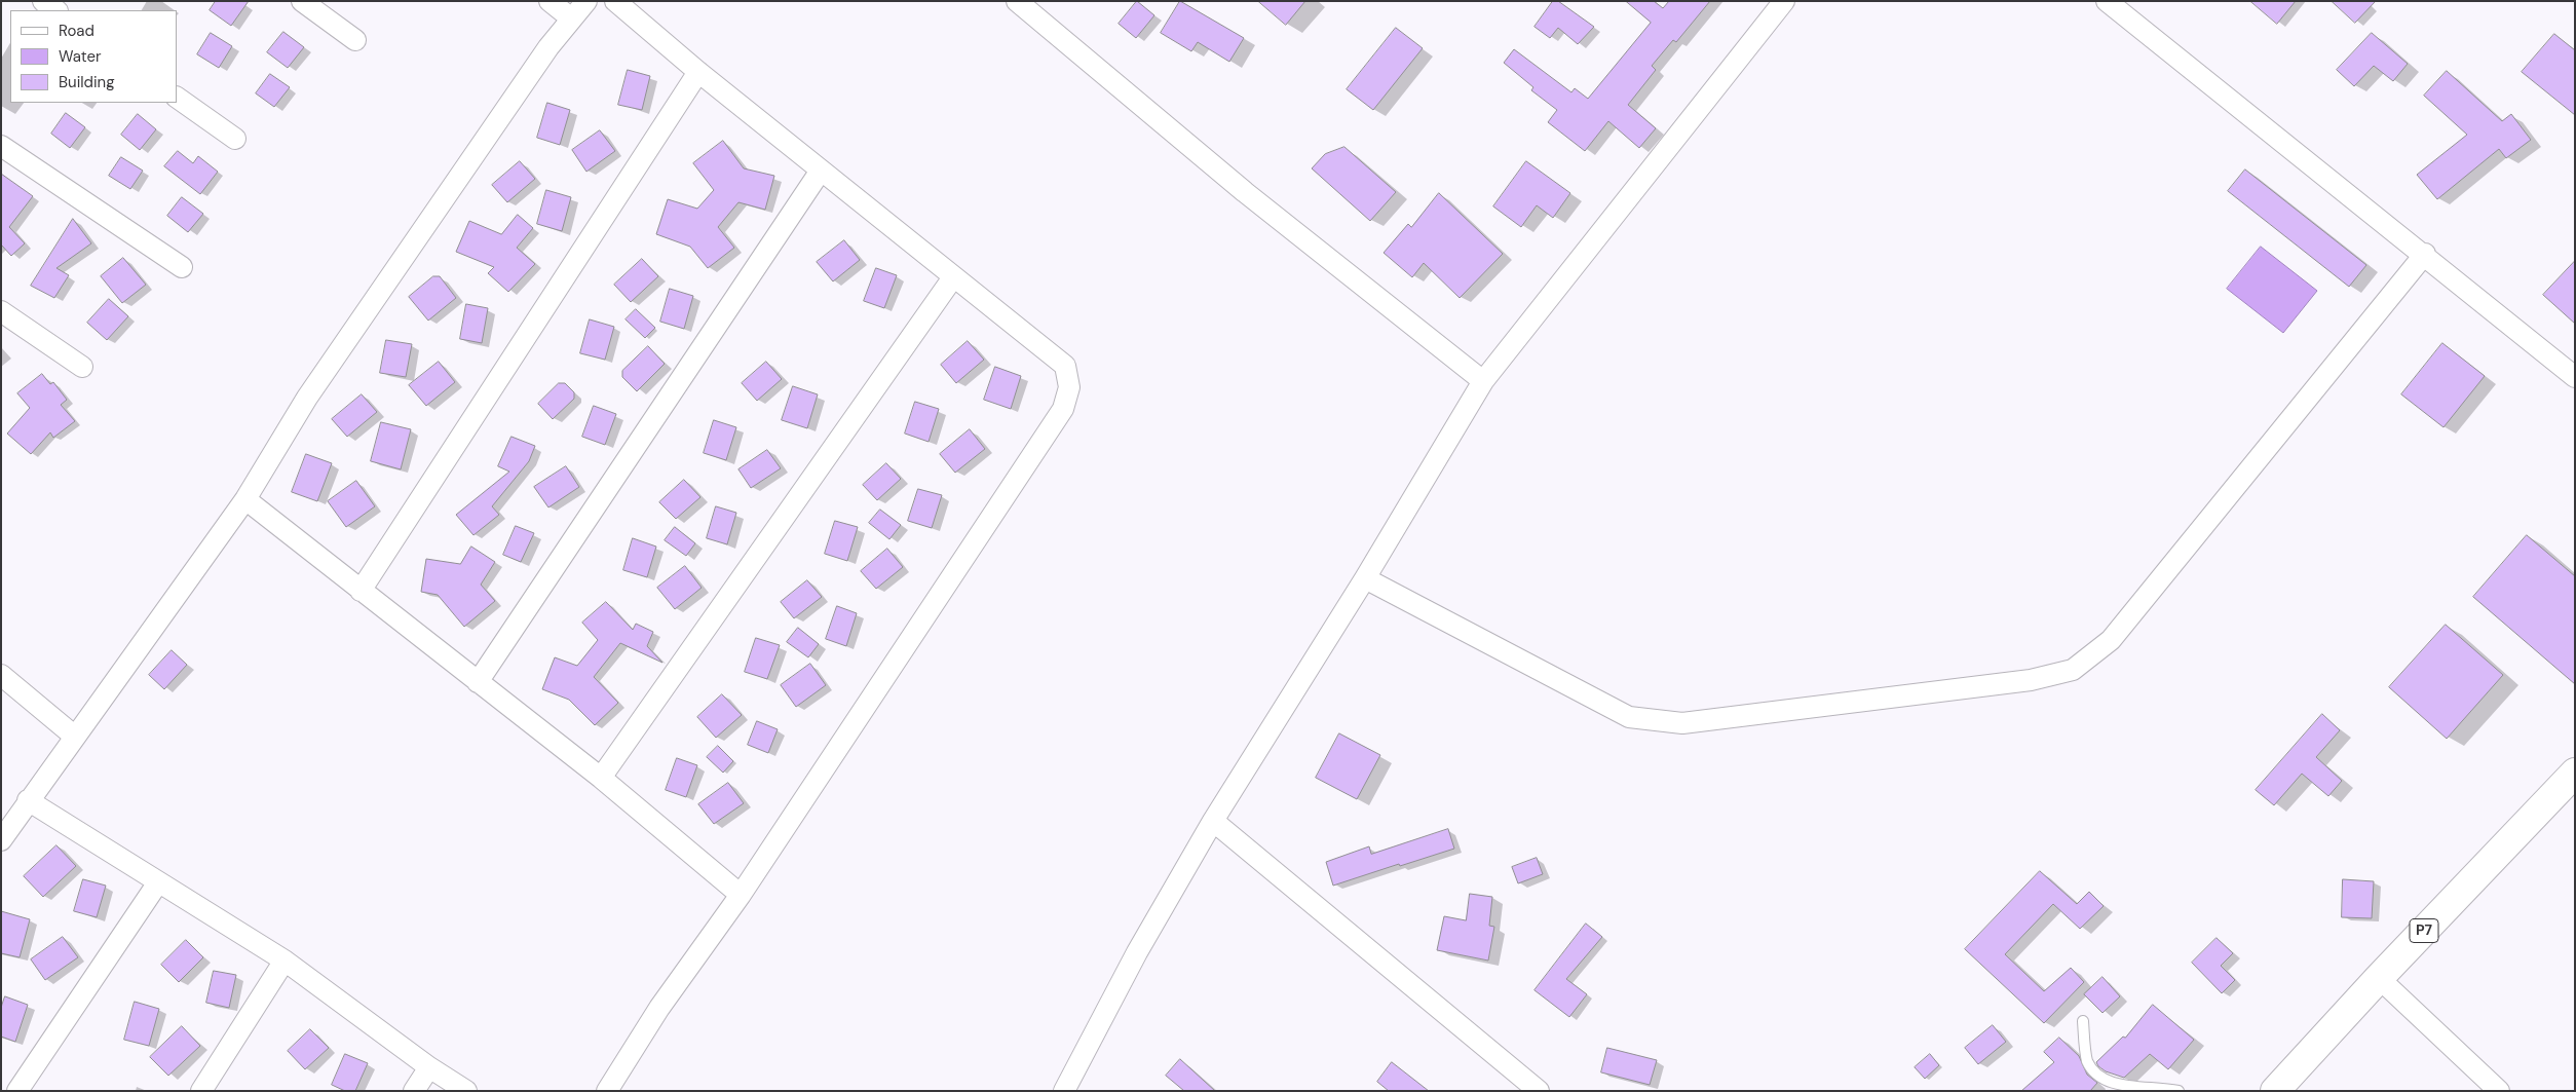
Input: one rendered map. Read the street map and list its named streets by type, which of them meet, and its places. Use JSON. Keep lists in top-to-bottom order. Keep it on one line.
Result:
{"streets":{"highway":["P7"]},"legend":["Road","Water","Building"]}
